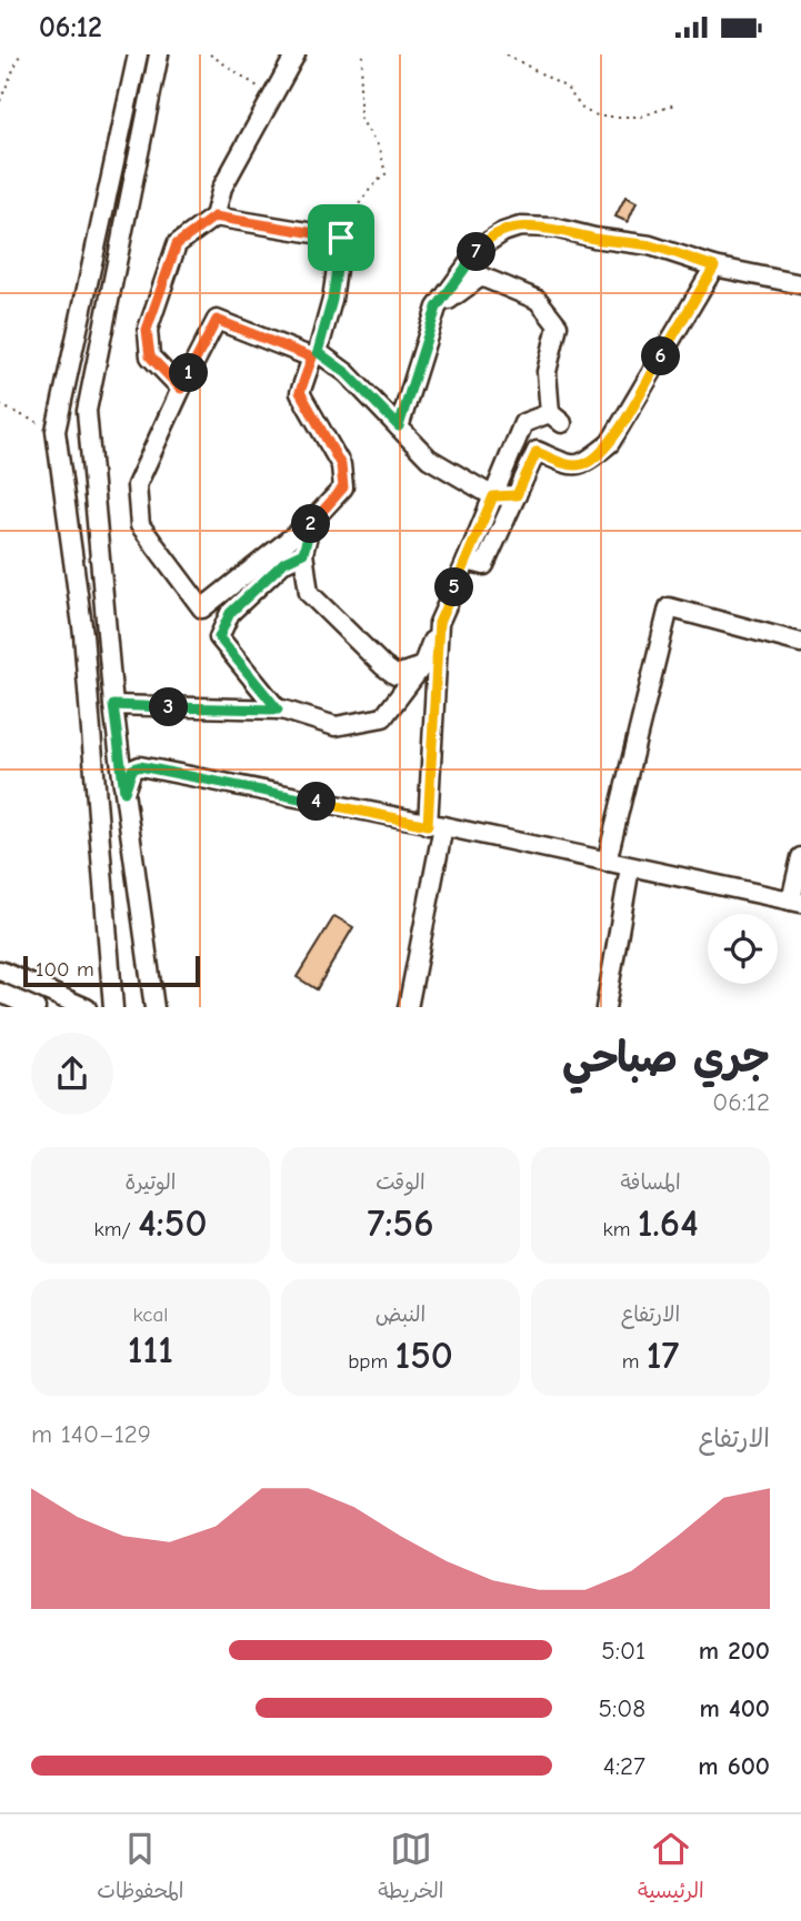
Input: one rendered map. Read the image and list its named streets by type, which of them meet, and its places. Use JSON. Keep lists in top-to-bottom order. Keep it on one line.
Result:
{"scale_bar":"100 m","page":{"status":"06:12","pins":["7","6","1","2","5","3","4"],"scale":"100 m","heading":["جري صباحي","06:12"],"stats":[["المسافة","1.64 km"],["الوقت","7:56"],["الوتيرة","4:50 /km"],["الارتفاع","17 m"],["النبض","150 bpm"],["kcal","111"]],"chart":["الارتفاع","129–140 m"],"list":[{"name":"200 m","note":"5:01"},{"name":"400 m","note":"5:08"},{"name":"600 m","note":"4:27"}],"tabs":["الرئيسية","الخريطة","المحفوظات"]}}
